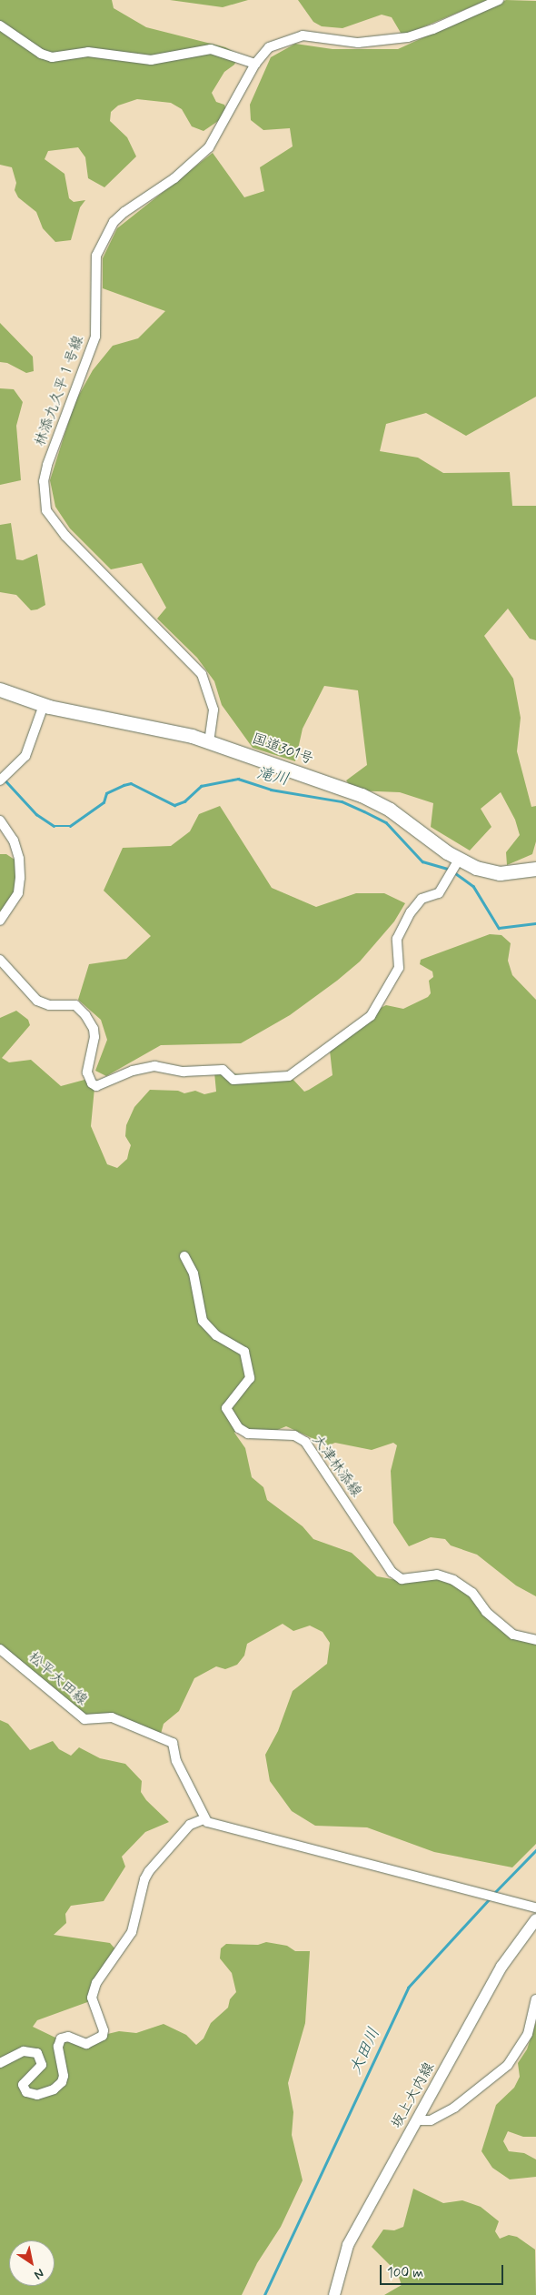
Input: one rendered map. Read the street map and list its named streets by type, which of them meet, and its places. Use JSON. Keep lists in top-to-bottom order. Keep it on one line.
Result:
{"streets":{"highway":["国道301号"],"main road":["坂上大内線"],"street":["林添九久平１号線","大津林添線","松平大田線"]},"crossings":[["林添九久平１号線","国道301号"]],"water":["滝川","大田川"],"scale_bar":"100 m","north":"bottom right"}
